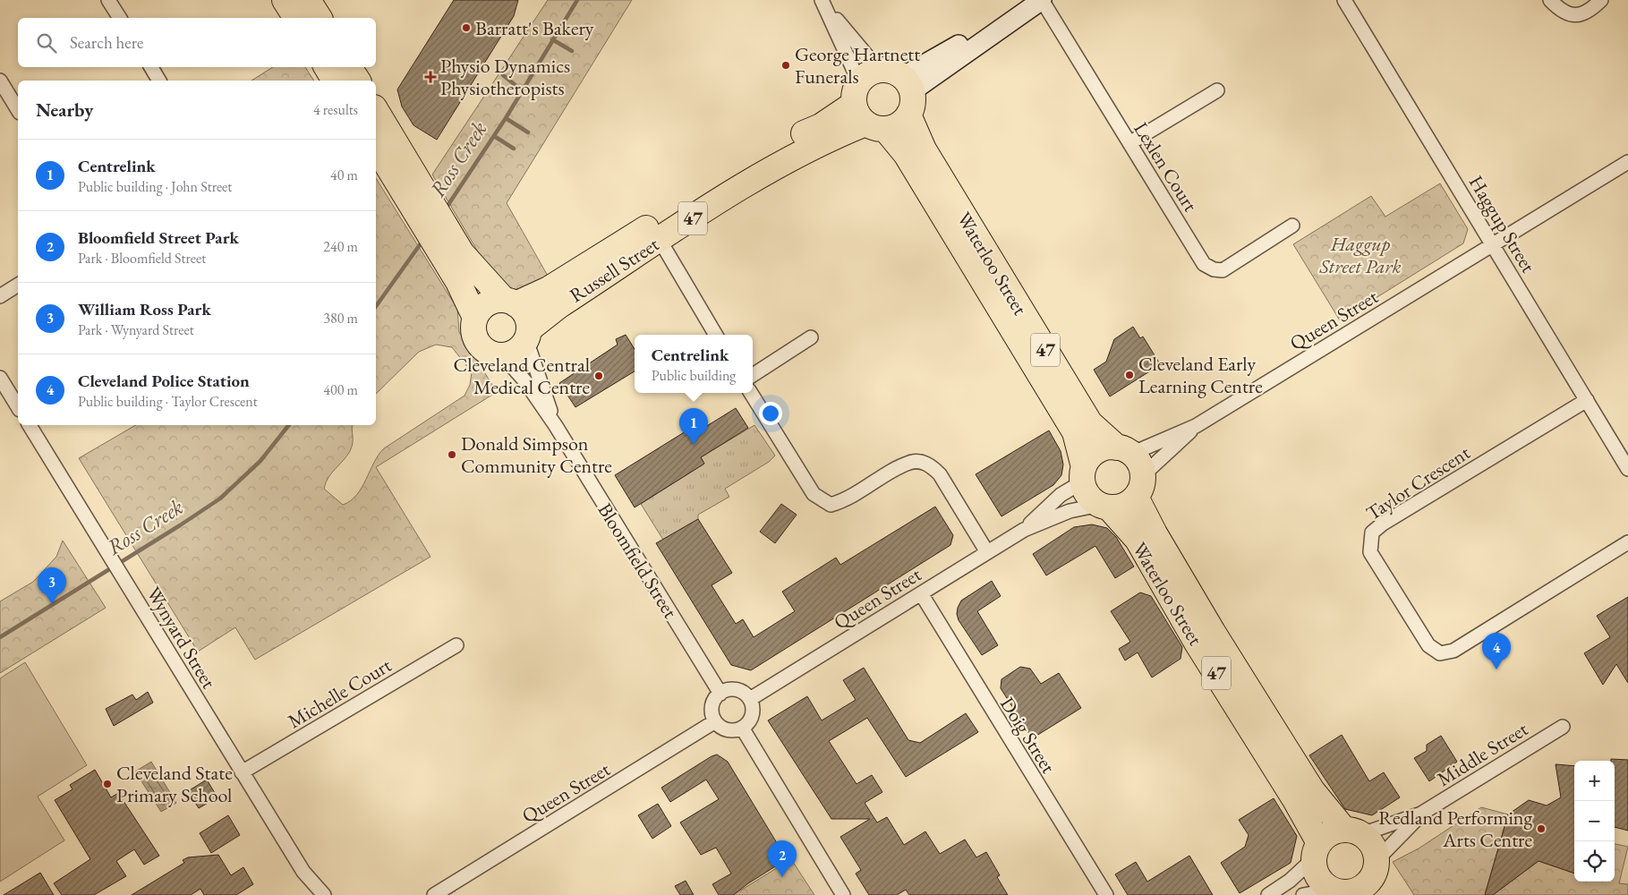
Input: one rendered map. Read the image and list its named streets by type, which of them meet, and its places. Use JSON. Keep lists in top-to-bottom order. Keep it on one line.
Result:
{"streets":{"highway":["47","Waterloo Street","Russell Street"],"street":["Lexlen Court","Haggup Street","Queen Street","Taylor Crescent","Bloomfield Street","Wynyard Street","Michelle Court","Doig Street","Middle Street"]},"crossings":[["47","Waterloo Street"],["47","Russell Street"],["47","Queen Street"],["47","Bloomfield Street"],["47","Middle Street"],["Haggup Street","Queen Street"],["Haggup Street","Taylor Crescent"],["Waterloo Street","Russell Street"],["Waterloo Street","Queen Street"],["Waterloo Street","Middle Street"],["Russell Street","Bloomfield Street"],["Queen Street","Bloomfield Street"],["Queen Street","Doig Street"],["Wynyard Street","Michelle Court"]],"water":["Ross Creek"],"parks":["Haggup Street Park"],"places":{"other":["Barratt's Bakery","George Hartnett Funerals","Cleveland Early Learning Centre","Cleveland Central Medical Centre","Donald Simpson Community Centre","Cleveland State Primary School","Redland Performing Arts Centre"],"health":["Physio Dynamics Physiotheropists"]},"page":{"search":"Search here","heading":["Nearby","4 results"],"list":[{"mark":"1","name":"Centrelink","note":"Public building · John Street","value":"40 m"},{"mark":"2","name":"Bloomfield Street Park","note":"Park · Bloomfield Street","value":"240 m"},{"mark":"3","name":"William Ross Park","note":"Park · Wynyard Street","value":"380 m"},{"mark":"4","name":"Cleveland Police Station","note":"Public building · Taylor Crescent","value":"400 m"}],"popup":["Centrelink","Public building"],"pins":["1","3","4","2"],"map_buttons":["+","−"]}}
